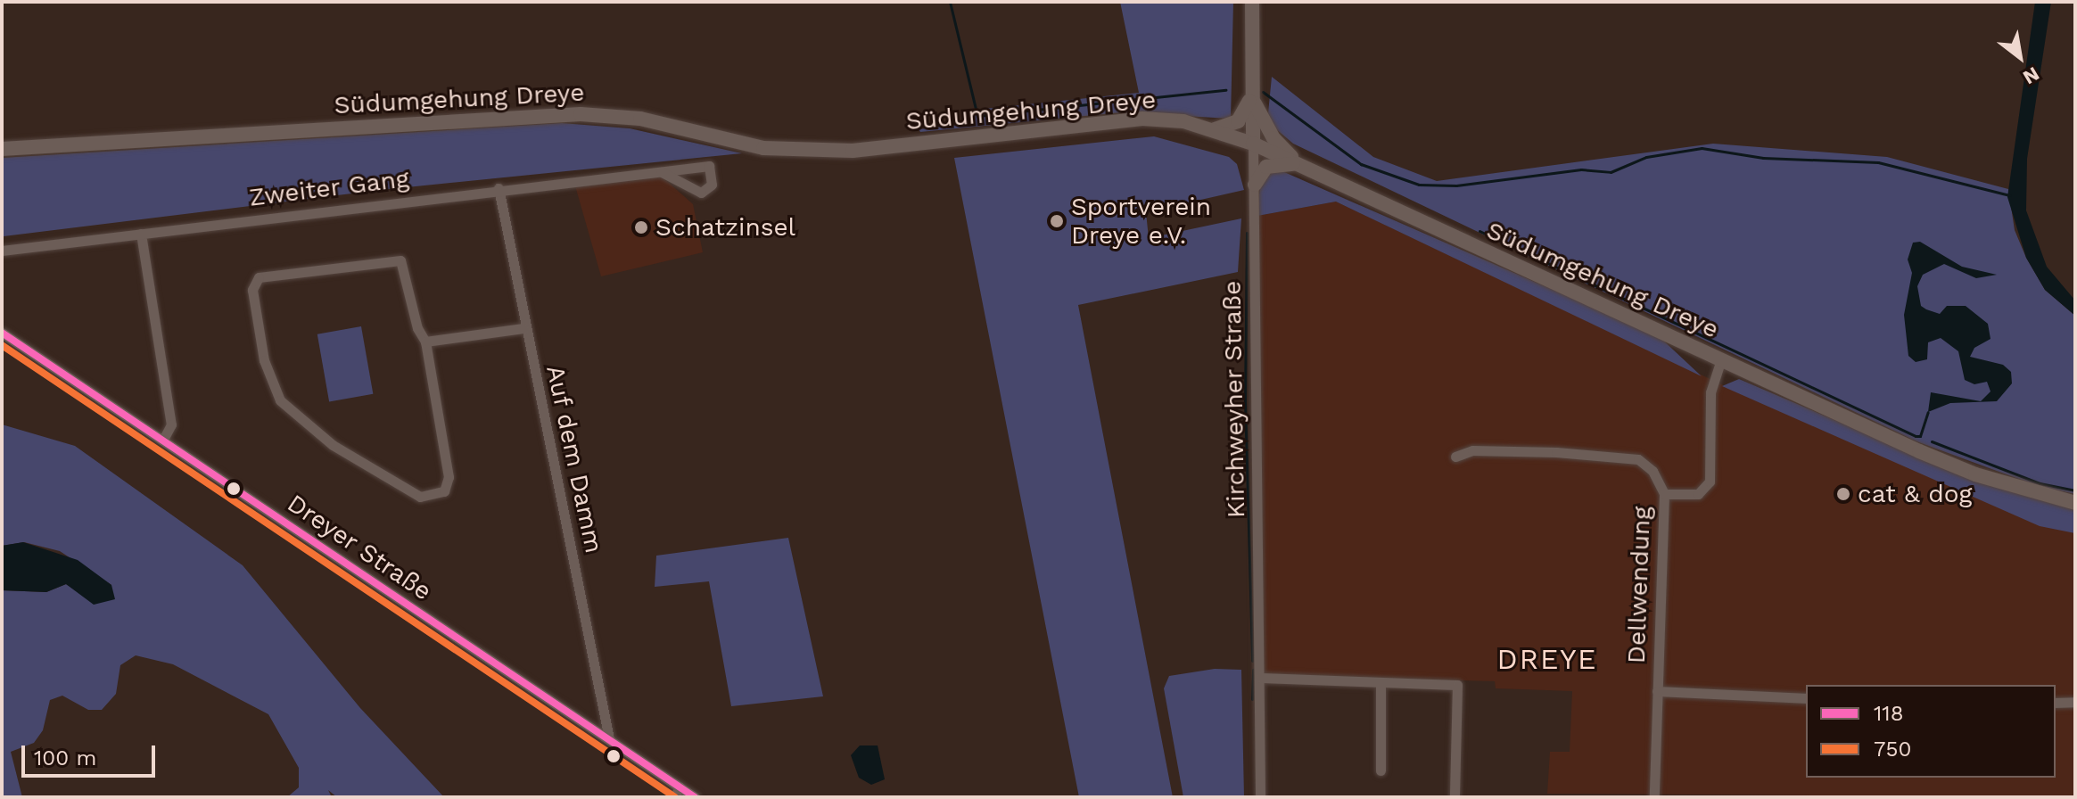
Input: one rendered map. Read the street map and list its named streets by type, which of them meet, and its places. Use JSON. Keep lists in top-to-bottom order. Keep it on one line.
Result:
{"streets":{"main road":["Südumgehung Dreye","Kirchweyher Straße"],"street":["Zweiter Gang","Auf dem Damm","Dreyer Straße","Dellwendung"]},"crossings":[["Südumgehung Dreye","Kirchweyher Straße"],["Zweiter Gang","Auf dem Damm"],["Auf dem Damm","Dreyer Straße"]],"districts":["DREYE"],"places":["Sportverein Dreye e.V.","Schatzinsel","cat & dog"],"lines":["transit line 118","transit line 750"],"legend":["118","750"],"scale_bar":"100 m","north":"bottom right"}
